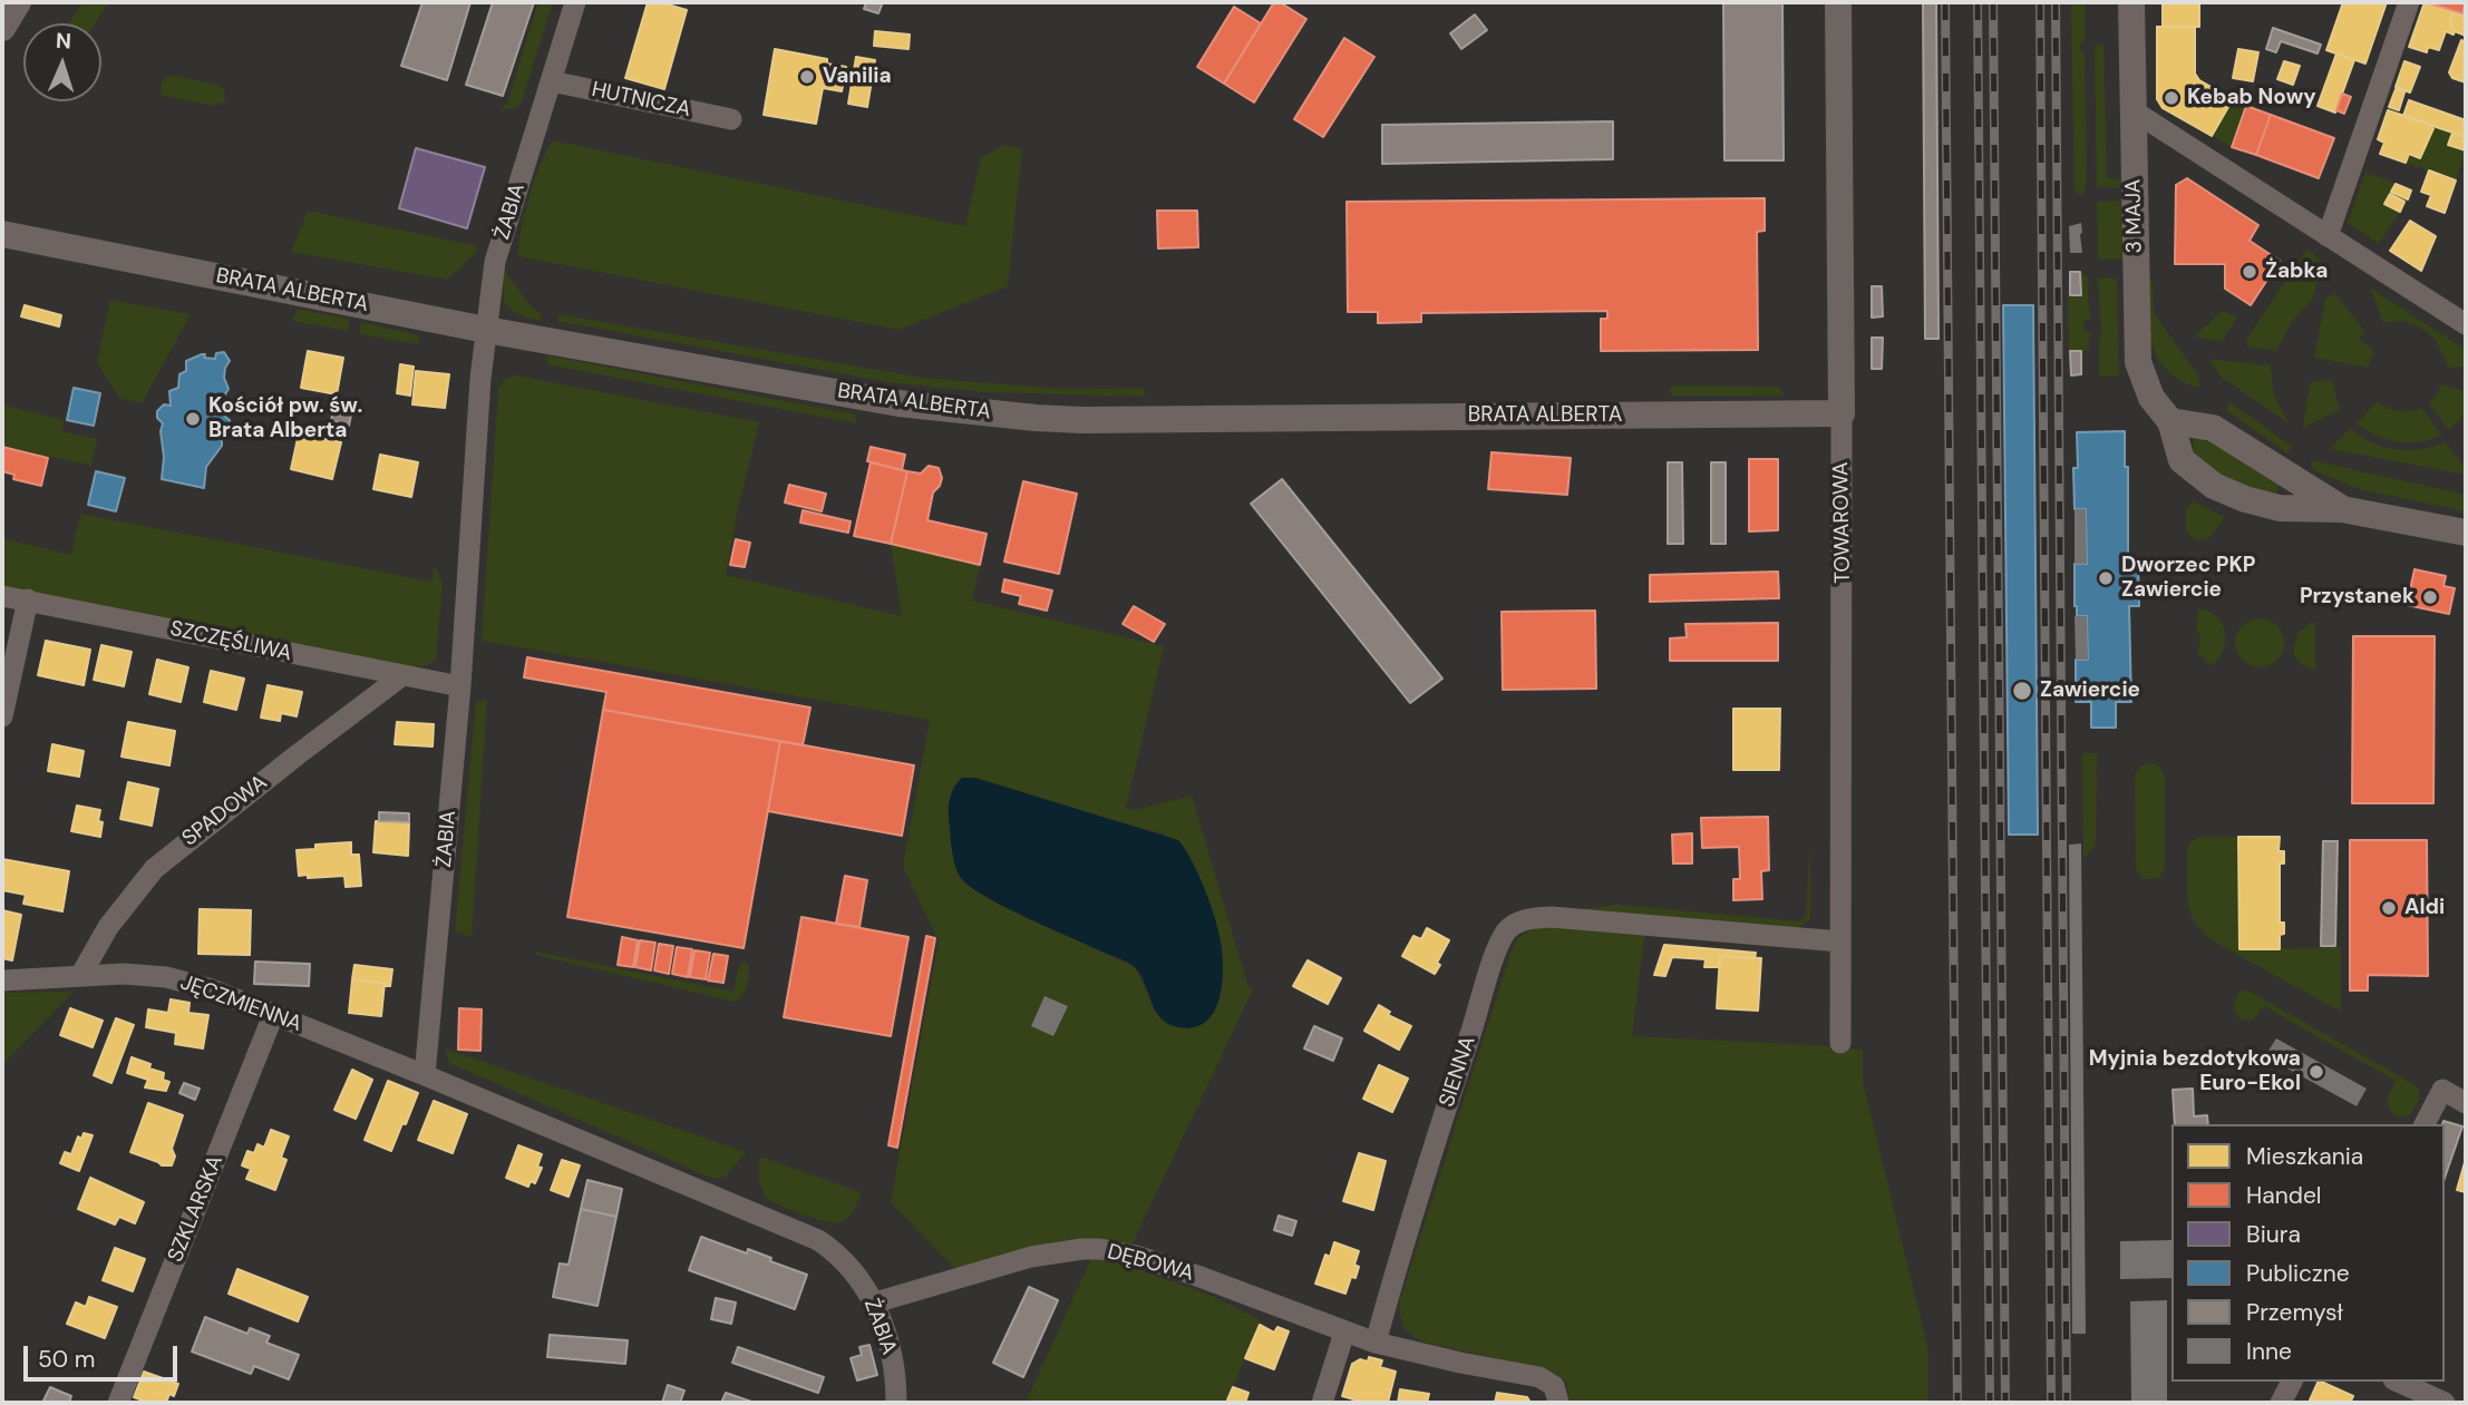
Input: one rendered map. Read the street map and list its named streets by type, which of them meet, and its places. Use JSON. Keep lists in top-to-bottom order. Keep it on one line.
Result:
{"streets":{"street":["HUTNICZA","ŻABIA","3 MAJA","BRATA ALBERTA","TOWAROWA","SZCZĘŚLIWA","SPADOWA","JĘCZMIENNA","SIENNA","SZKLARSKA","DĘBOWA"]},"crossings":[["HUTNICZA","ŻABIA"],["ŻABIA","BRATA ALBERTA"],["ŻABIA","SZCZĘŚLIWA"],["ŻABIA","JĘCZMIENNA"],["ŻABIA","DĘBOWA"],["BRATA ALBERTA","TOWAROWA"],["TOWAROWA","SIENNA"],["SZCZĘŚLIWA","SPADOWA"],["SPADOWA","JĘCZMIENNA"],["JĘCZMIENNA","SZKLARSKA"],["SIENNA","DĘBOWA"]],"places":["Vanilia","Kebab Nowy","Żabka","Kościół pw. św. Brata Alberta","Dworzec PKP Zawiercie","Przystanek","Zawiercie","Aldi","Myjnia bezdotykowa Euro-Ekol"],"legend":["Mieszkania","Handel","Biura","Publiczne","Przemysł","Inne"],"scale_bar":"50 m","north":"top"}
